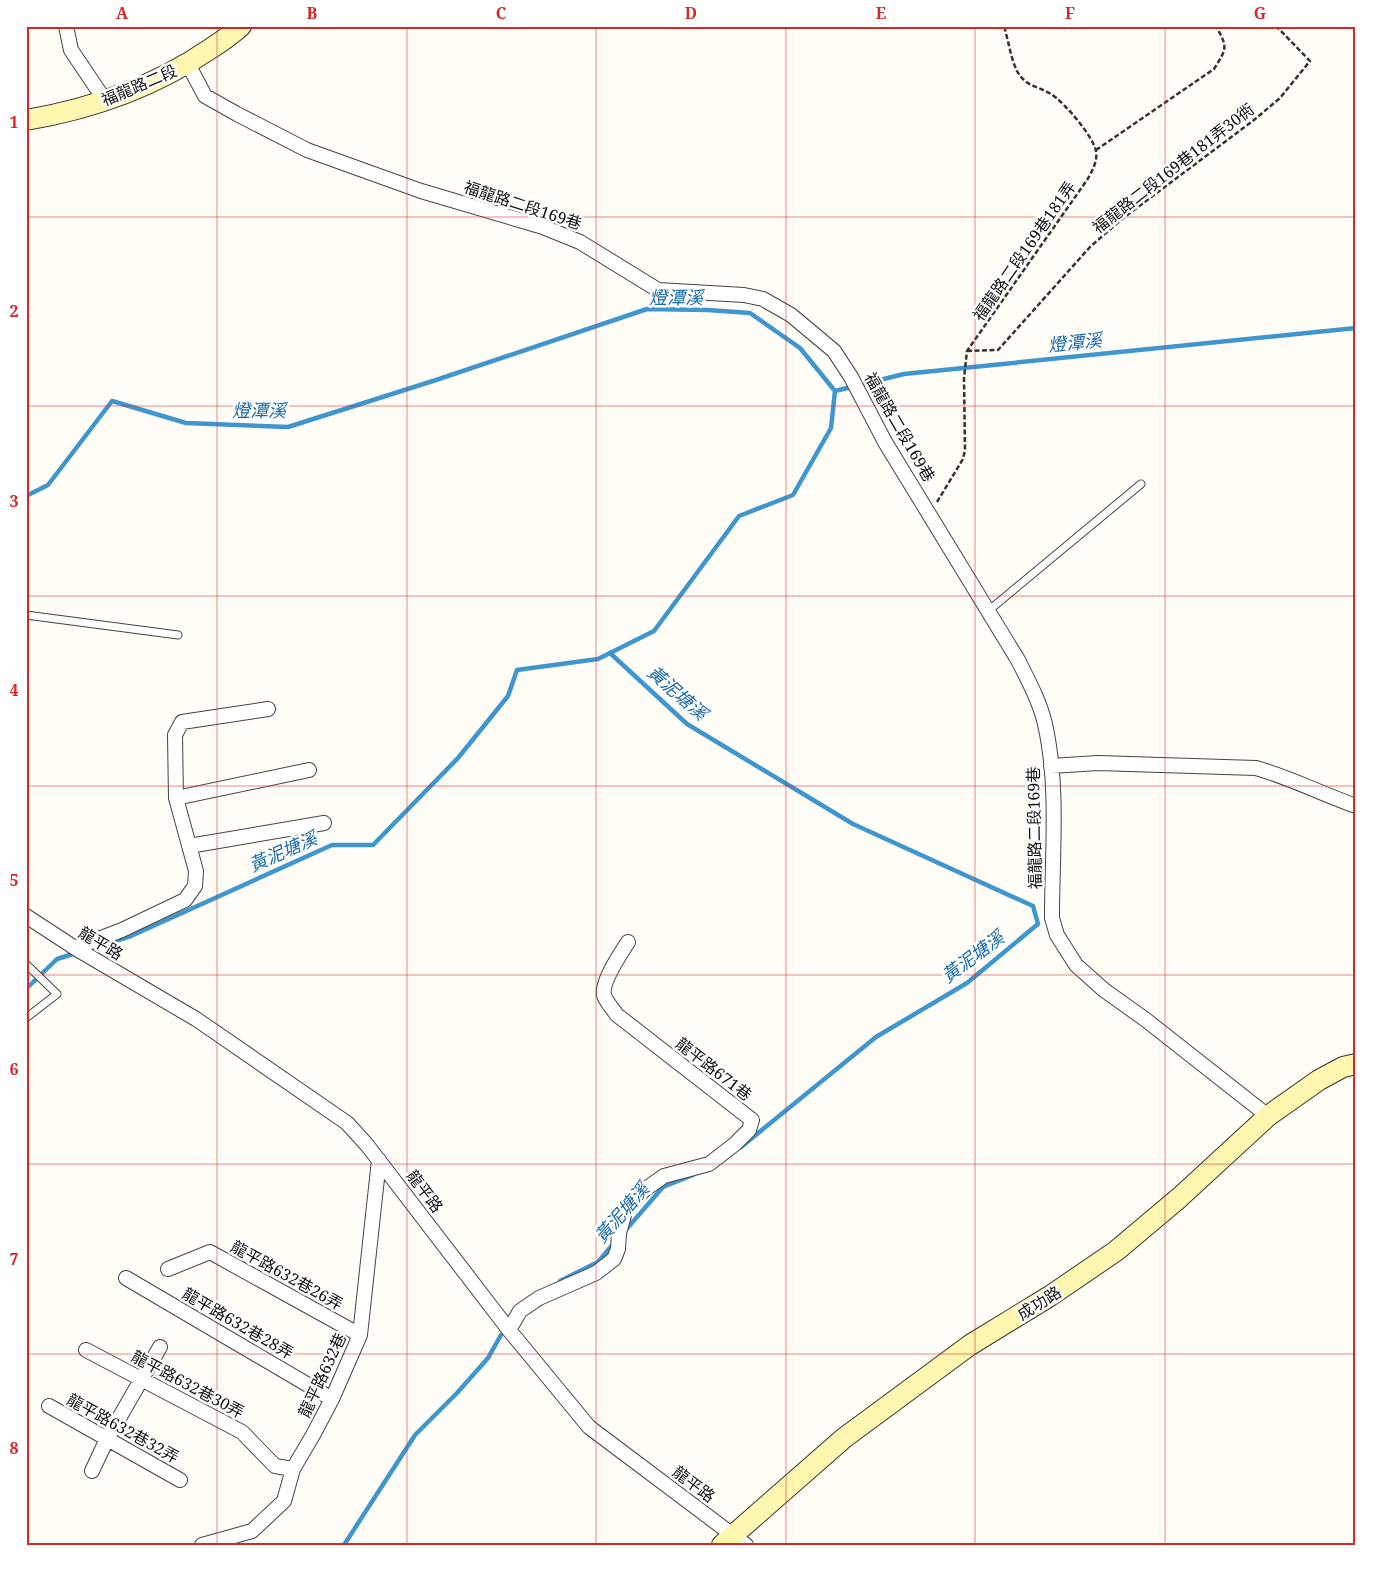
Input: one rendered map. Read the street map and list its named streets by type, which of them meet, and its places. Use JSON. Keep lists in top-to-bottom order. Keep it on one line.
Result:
{"streets":{"street":["福龍路二段","福龍路二段169巷","龍平路","龍平路671巷","龍平路632巷26弄","成功路","龍平路632巷28弄","龍平路632巷","龍平路632巷30弄","龍平路632巷32弄"],"path":["福龍路二段169巷181弄30衖","福龍路二段169巷181弄"]},"crossings":[["福龍路二段","福龍路二段169巷"],["福龍路二段169巷181弄30衖","福龍路二段169巷181弄"],["福龍路二段169巷","福龍路二段169巷181弄"],["福龍路二段169巷","成功路"],["龍平路","龍平路671巷"],["龍平路","成功路"],["龍平路","龍平路632巷"],["龍平路632巷26弄","龍平路632巷"],["龍平路632巷28弄","龍平路632巷"],["龍平路632巷","龍平路632巷30弄"]],"water":["燈潭溪","黃泥塘溪"],"grid":{"columns":["A","B","C","D","E","F","G"],"rows":["1","2","3","4","5","6","7","8"]}}
